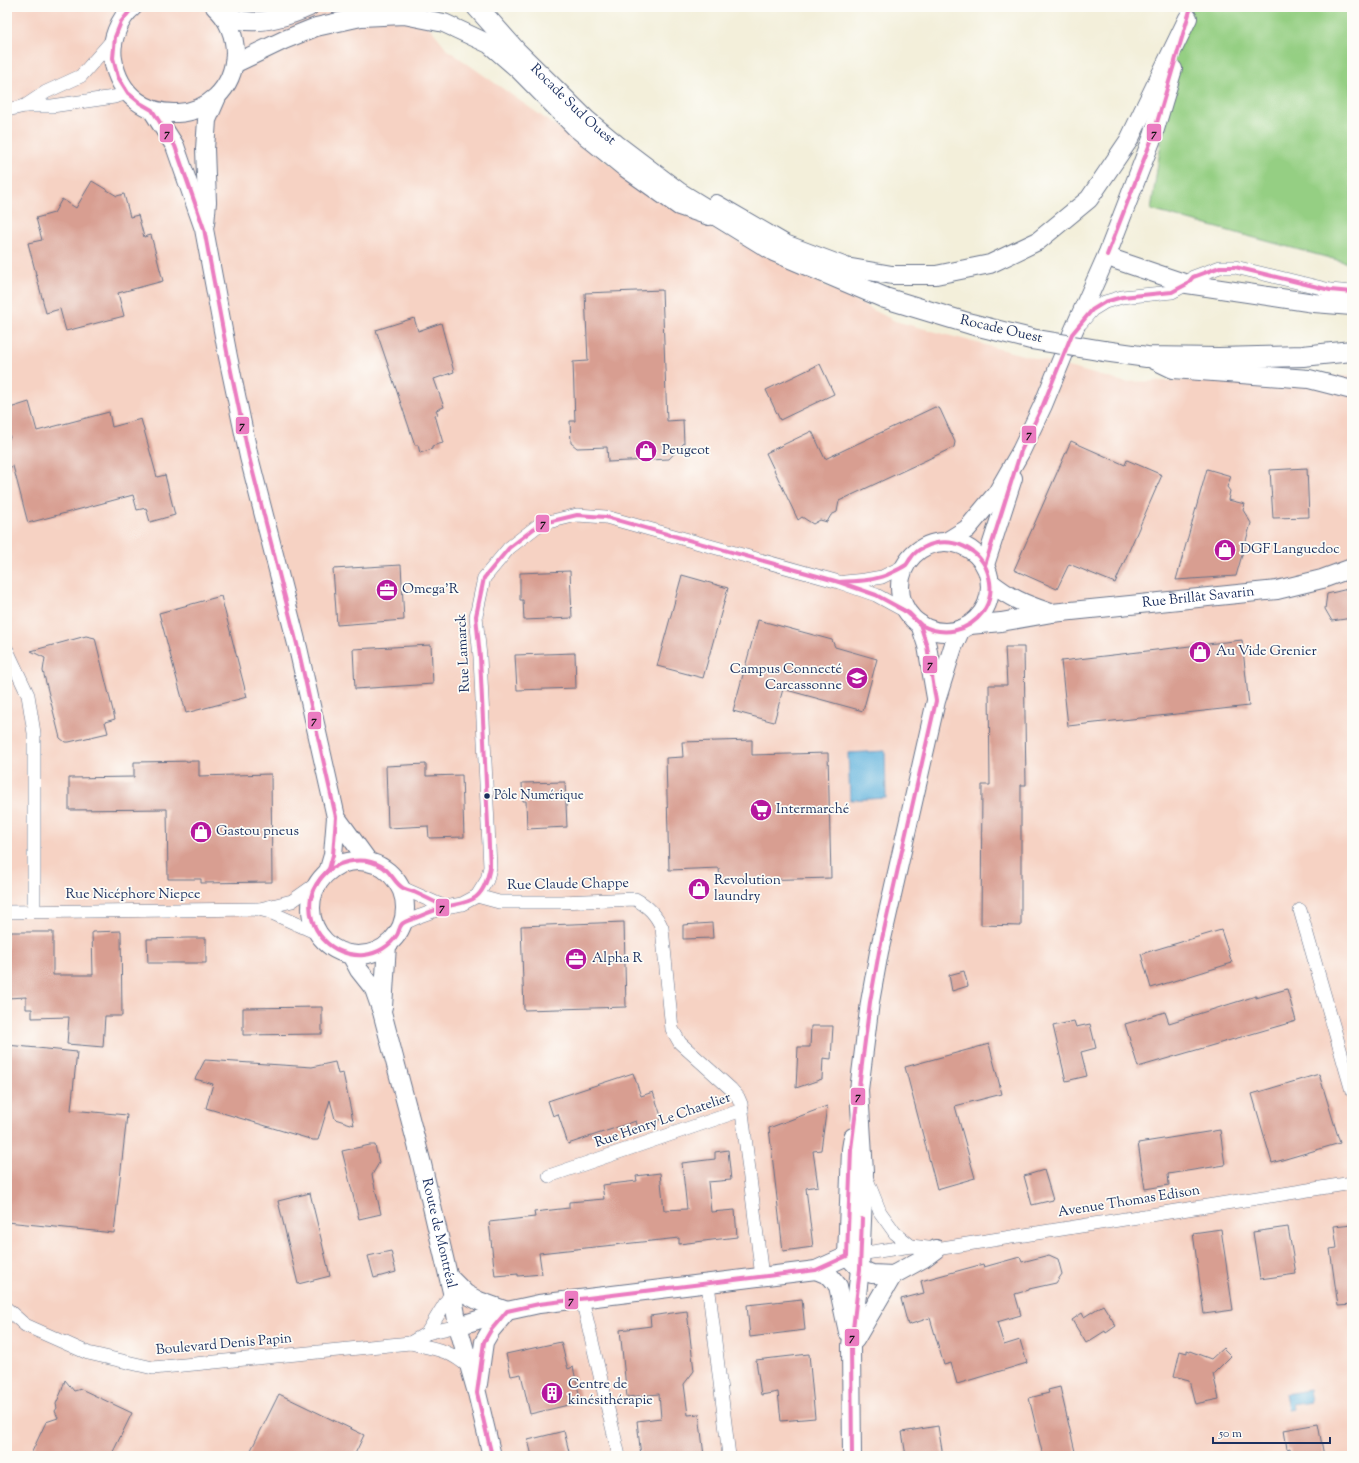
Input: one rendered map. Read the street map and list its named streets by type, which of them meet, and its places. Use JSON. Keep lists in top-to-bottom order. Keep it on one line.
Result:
{"streets":{"main road":["Rocade Sud Ouest","Rocade Ouest","Rue Brillât Savarin","Route de Montréal"],"street":["Rue Lamarck","Rue Claude Chappe","Rue Nicéphore Niepce","Rue Henry Le Chatelier","Avenue Thomas Edison","Boulevard Denis Papin"]},"crossings":[["Rocade Sud Ouest","Rocade Ouest"],["Rue Brillât Savarin","Rue Lamarck"],["Rue Lamarck","Rue Claude Chappe"],["Rue Claude Chappe","Rue Henry Le Chatelier"],["Rue Nicéphore Niepce","Route de Montréal"],["Route de Montréal","Boulevard Denis Papin"]],"places":{"shop":["Peugeot","DGF Languedoc","Au Vide Grenier","Gastou pneus","Revolution laundry"],"office":["Omega'R","Alpha R"],"school or university":["Campus Connecté Carcassonne"],"other":["Pôle Numérique"],"supermarket":["Intermarché"],"building":["Centre de kinésithérapie"]},"lines":["transit line 7"],"scale_bar":"50 m"}
